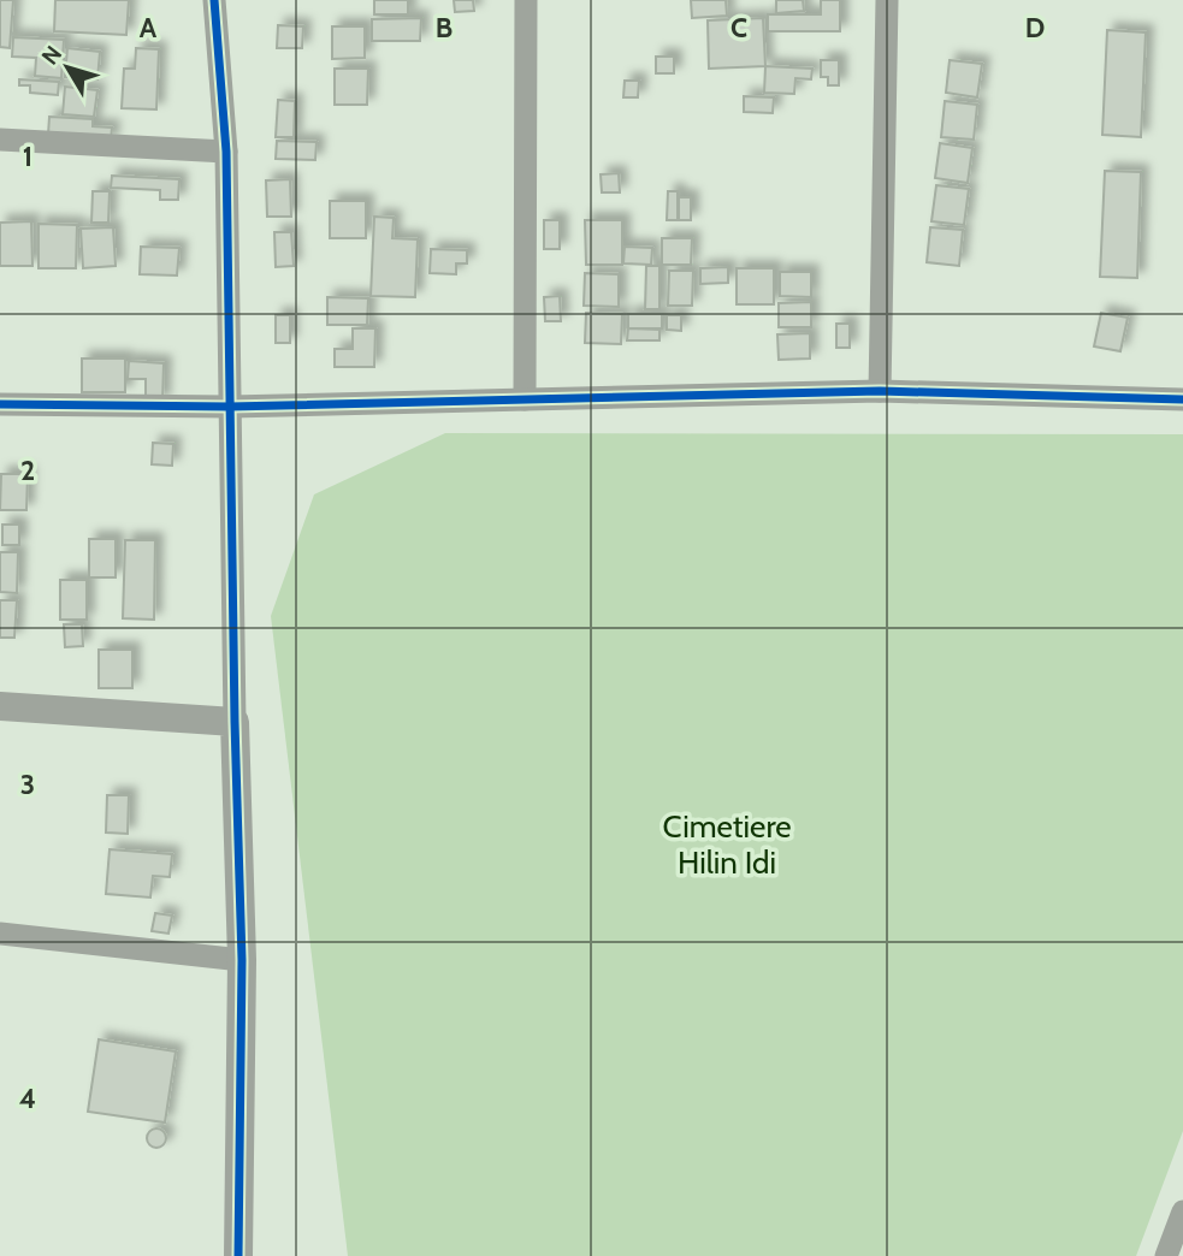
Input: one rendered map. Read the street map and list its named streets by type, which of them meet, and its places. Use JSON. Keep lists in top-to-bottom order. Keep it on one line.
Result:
{"parks":["Cimetiere Hilin Idi"],"north":"top left","grid":{"columns":["A","B","C","D"],"rows":["1","2","3","4"]}}
